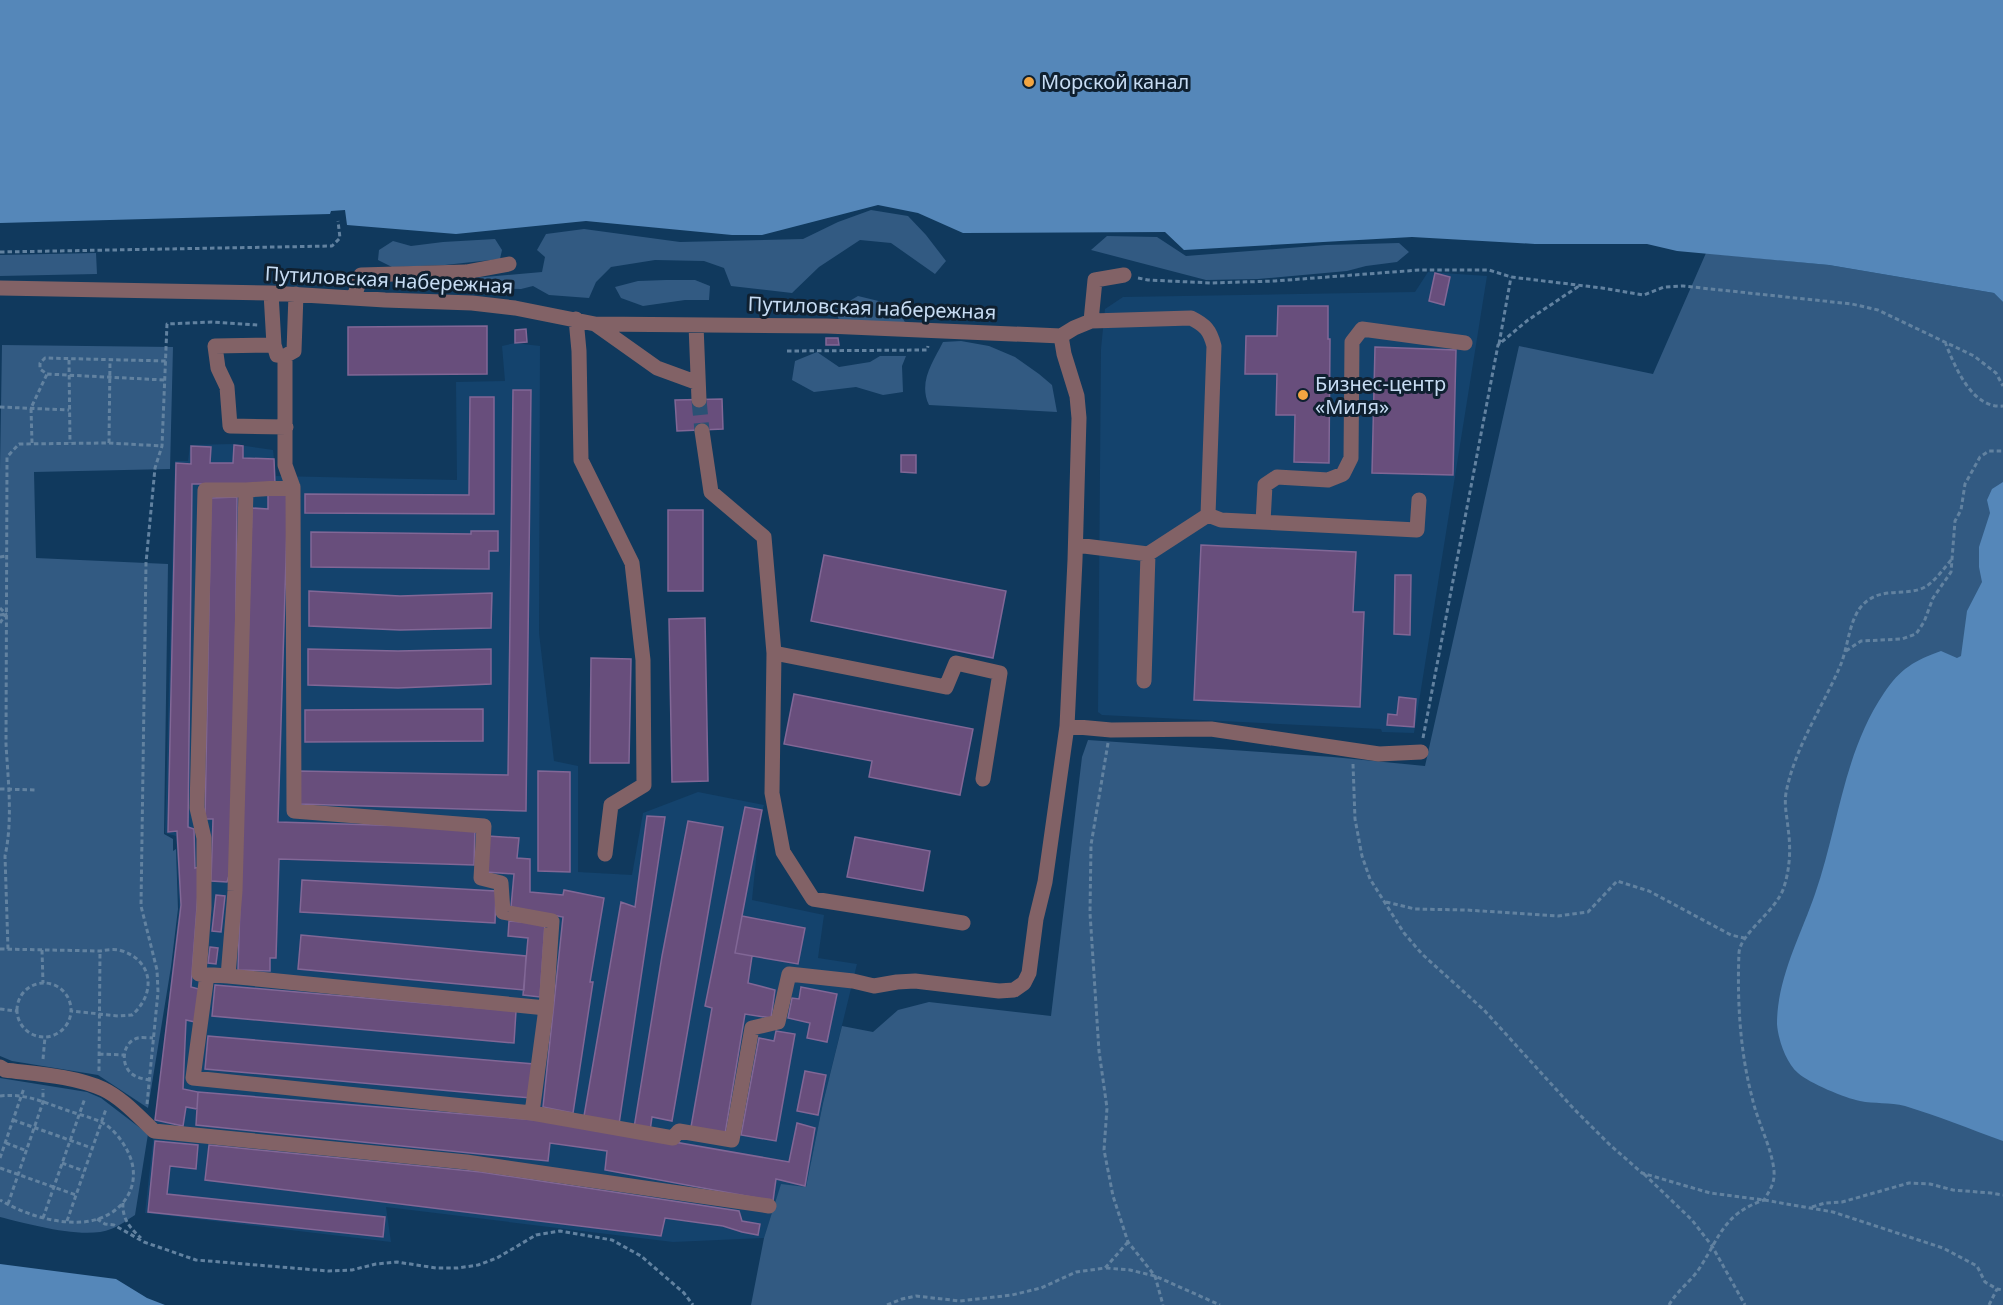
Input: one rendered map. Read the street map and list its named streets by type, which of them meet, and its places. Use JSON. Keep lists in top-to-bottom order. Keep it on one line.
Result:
{"streets":{"street":["Путиловская набережная"]},"places":["Морской канал","Бизнес-центр «Миля»"]}
